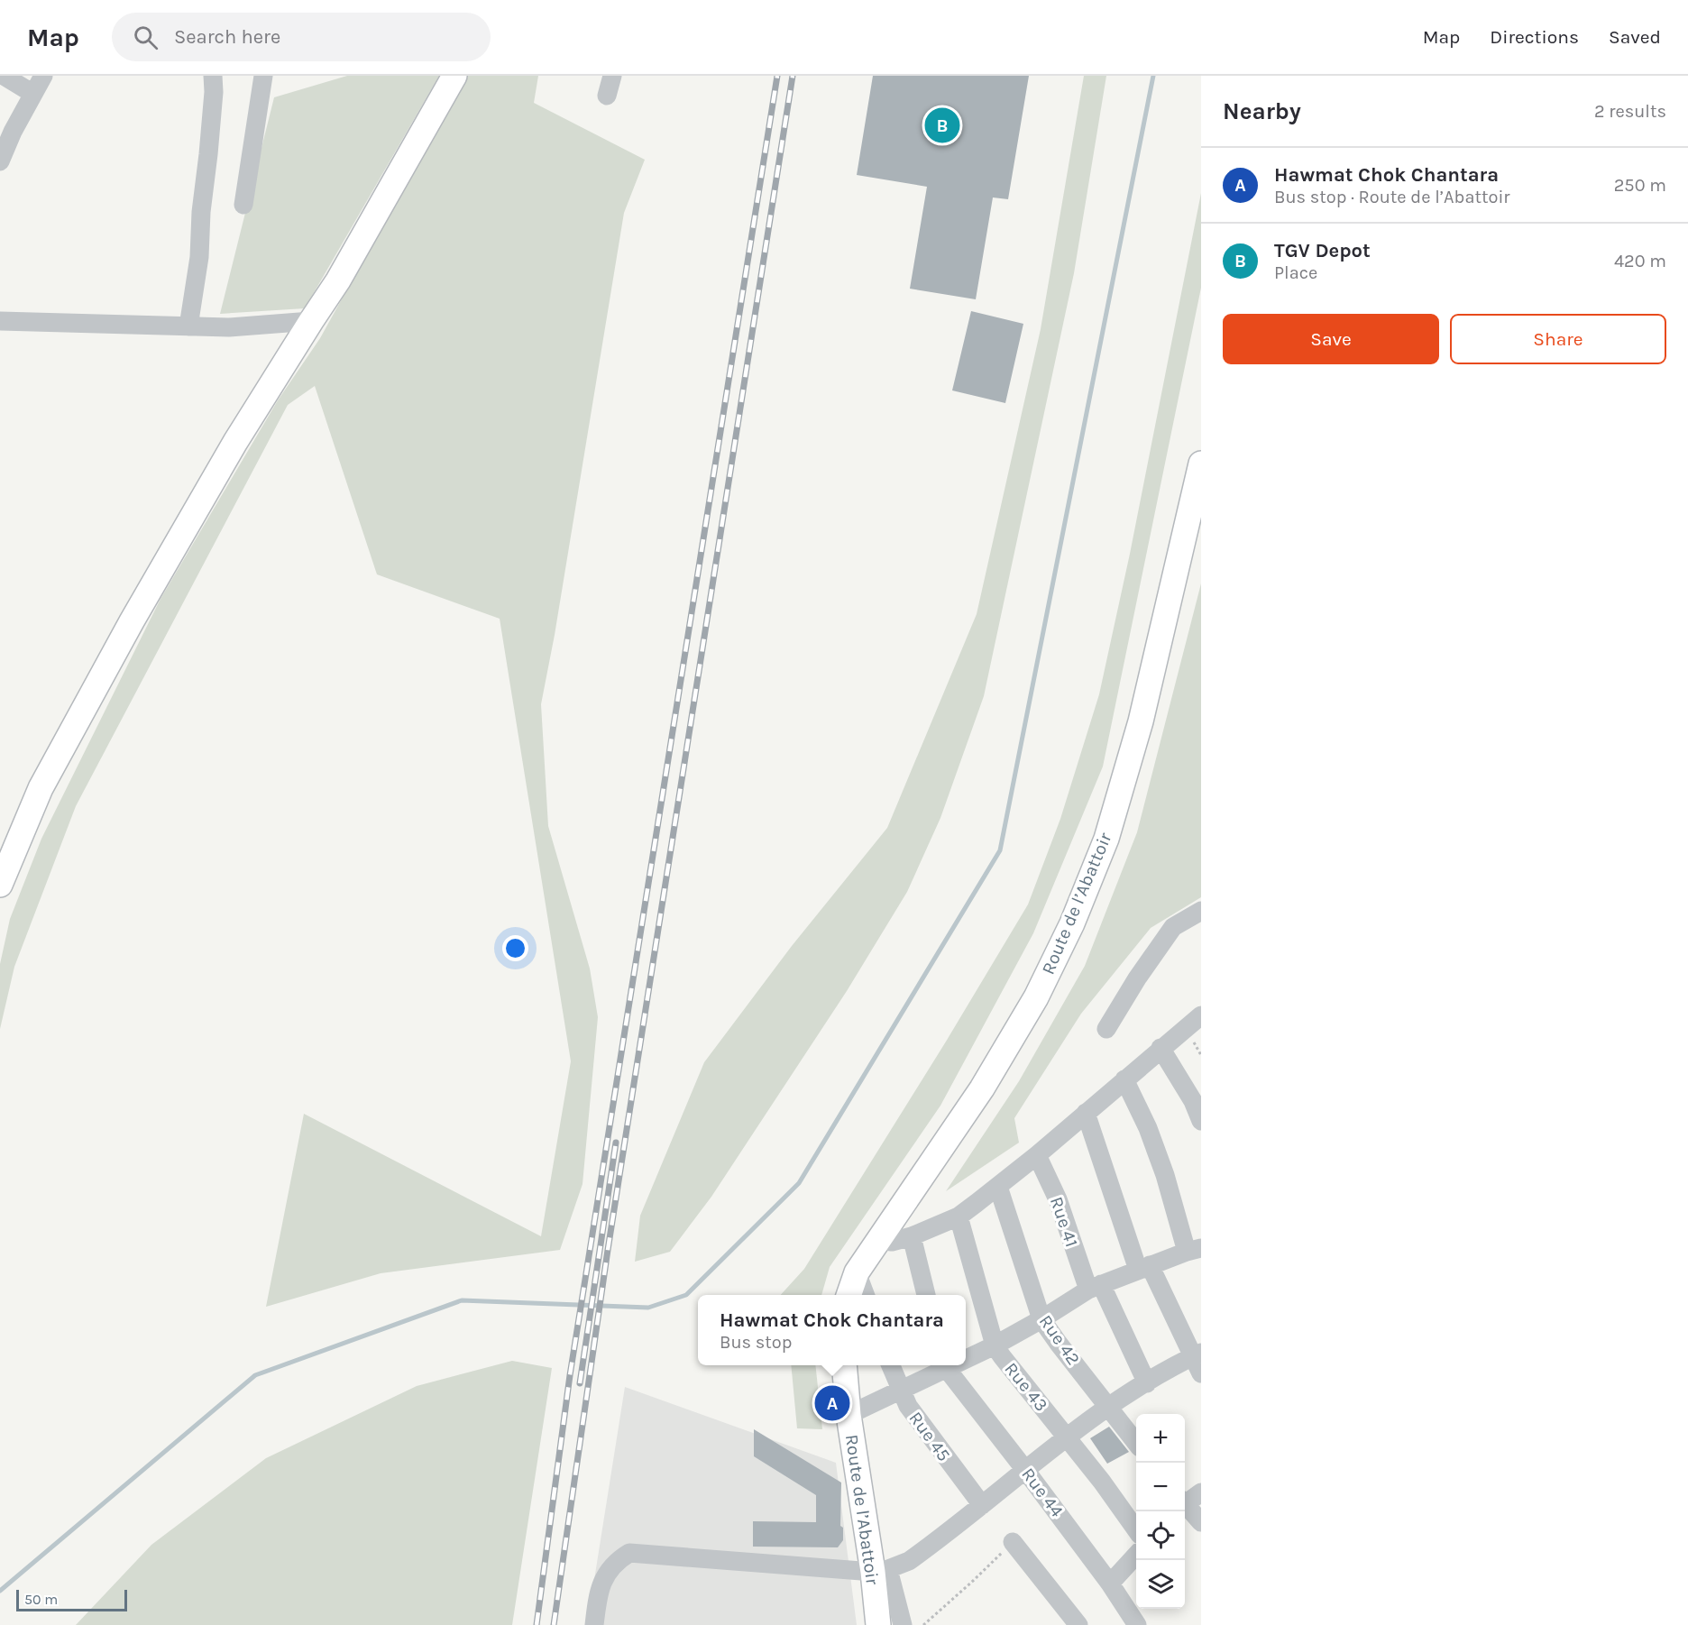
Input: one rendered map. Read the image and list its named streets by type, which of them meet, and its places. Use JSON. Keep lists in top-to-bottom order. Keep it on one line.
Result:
{"streets":{"main road":["Route de l’Abattoir"],"street":["Rue 41","Rue 42","Rue 43","Rue 45","Rue 44"]},"scale_bar":"50 m","page":{"header":"Map","search":"Search here","nav":["Map","Directions","Saved"],"heading":["Nearby","2 results"],"pins":["B","A"],"list":[{"mark":"A","name":"Hawmat Chok Chantara","note":"Bus stop · Route de l’Abattoir","value":"250 m"},{"mark":"B","name":"TGV Depot","note":"Place","value":"420 m"}],"buttons":["Save","Share"],"popup":["Hawmat Chok Chantara","Bus stop"],"map_buttons":["+","−"],"scale":"50 m"}}
